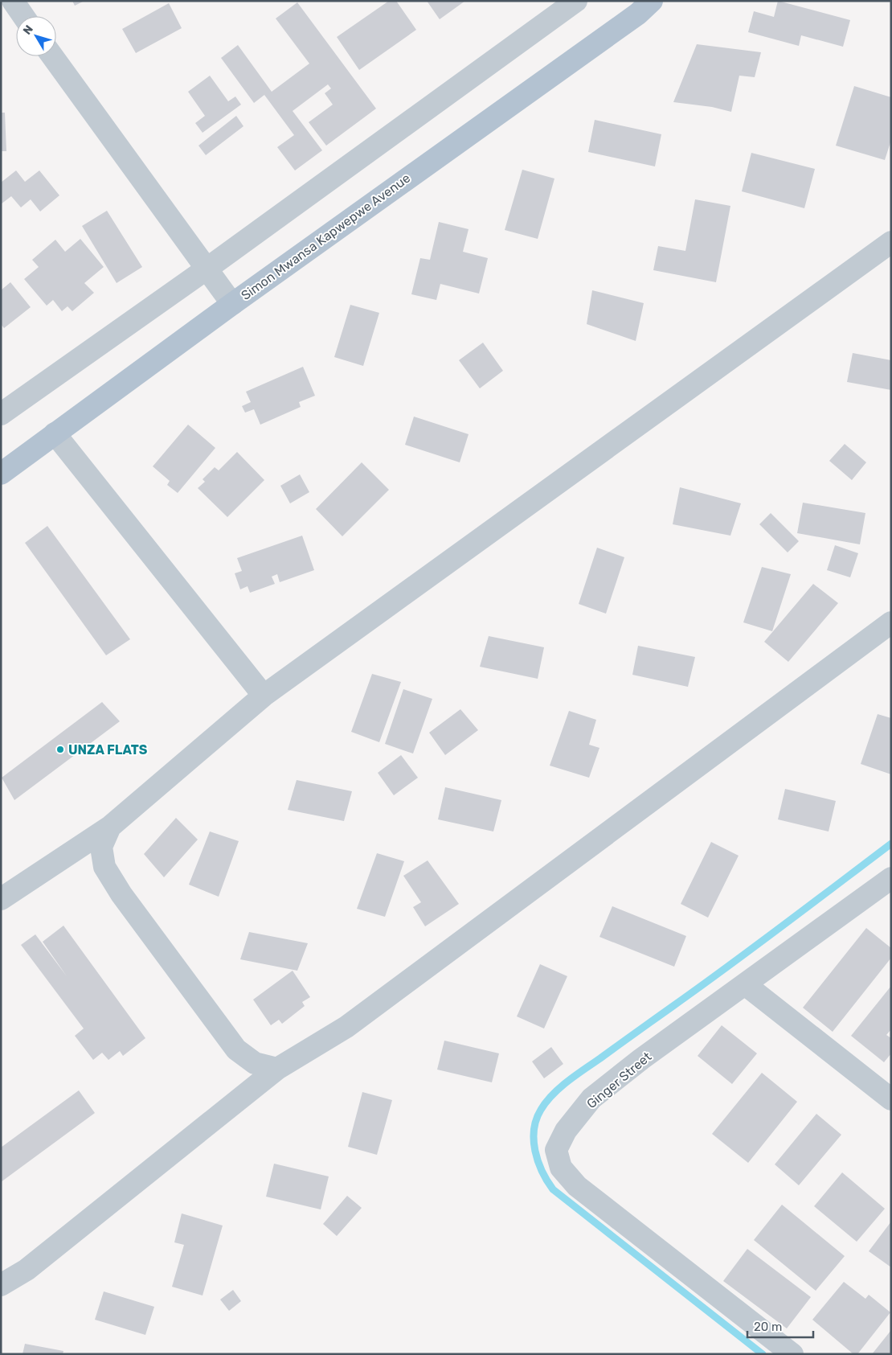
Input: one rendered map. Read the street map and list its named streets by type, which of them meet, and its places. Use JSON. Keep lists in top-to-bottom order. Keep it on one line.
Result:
{"streets":{"main road":["Simon Mwansa Kapwepwe Avenue"],"street":["Ginger Street"]},"places":["UNZA FLATS"],"scale_bar":"20 m","north":"top left"}
